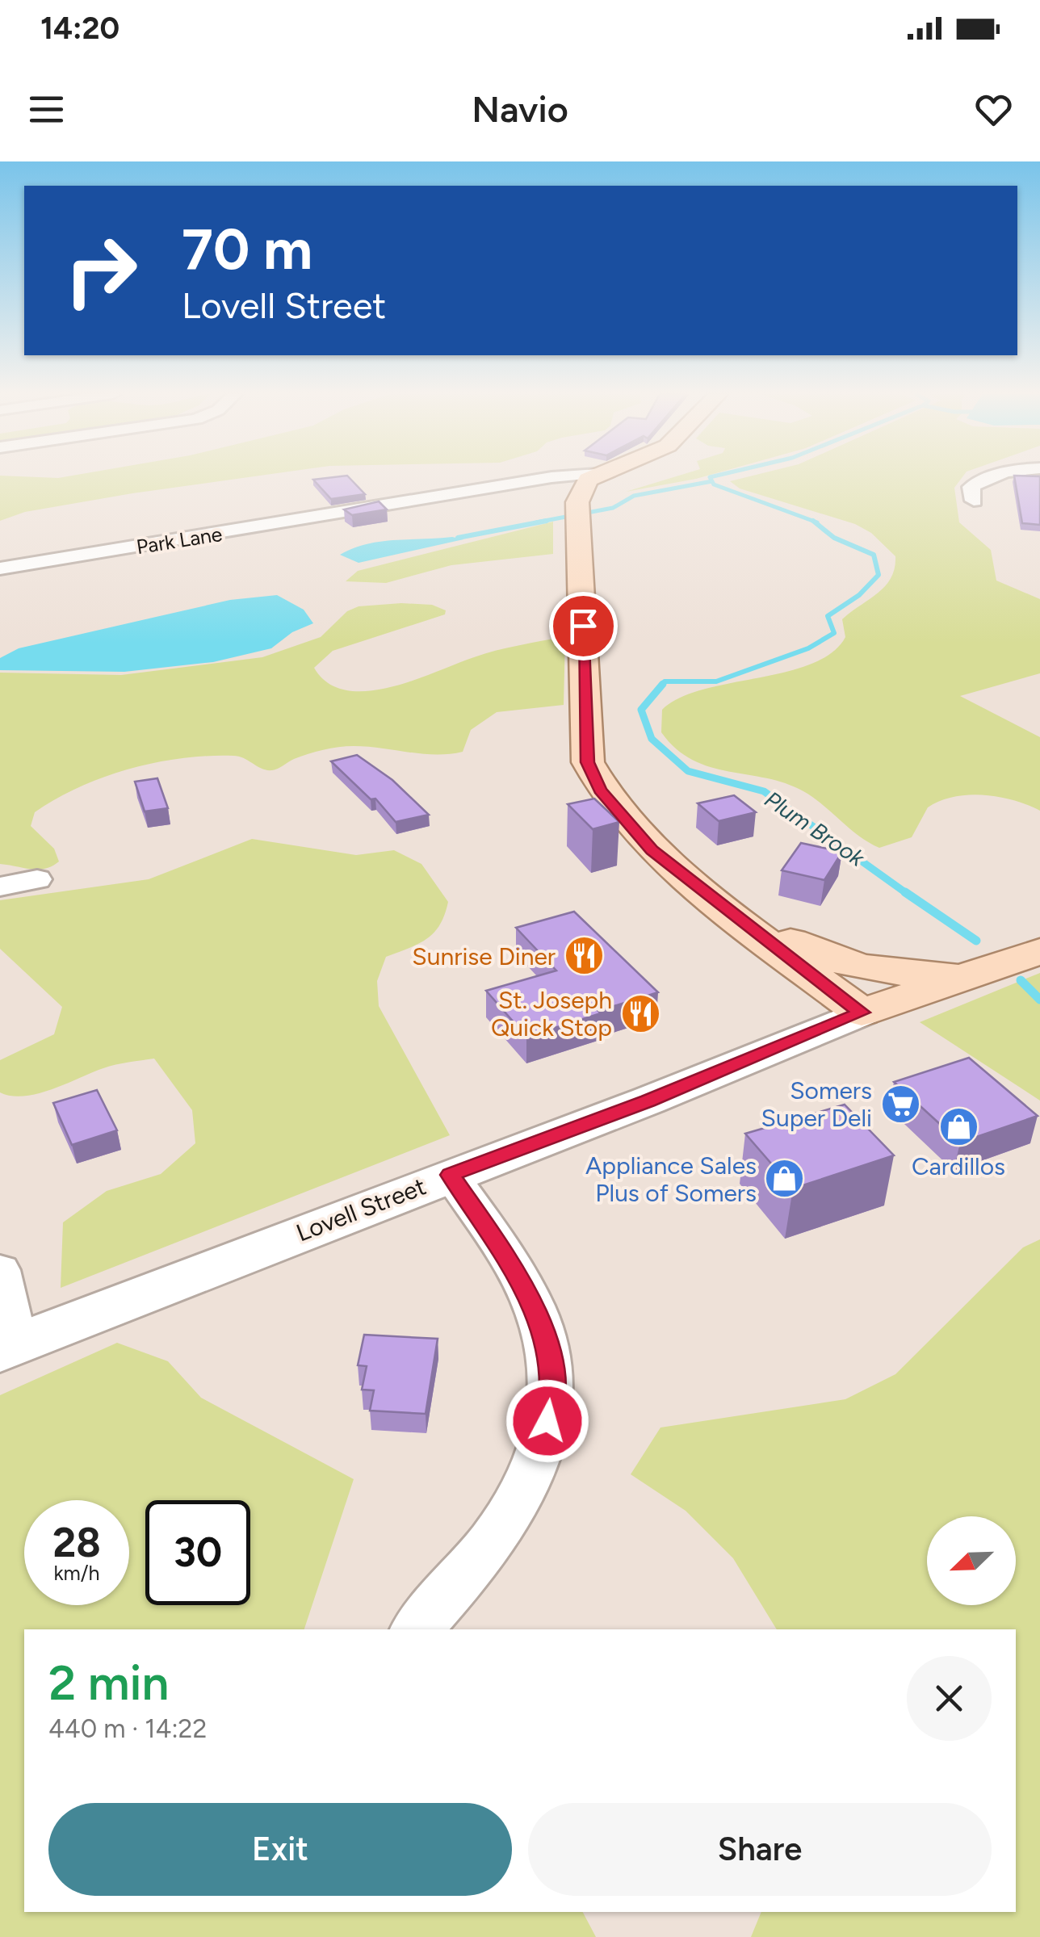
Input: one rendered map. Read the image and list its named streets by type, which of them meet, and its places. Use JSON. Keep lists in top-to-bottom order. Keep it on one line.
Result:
{"streets":{"main road":["Lovell Street"],"street":["Park Lane"]},"water":["Plum Brook"],"places":{"restaurant":["Sunrise Diner","St. Joseph Quick Stop"],"supermarket":["Somers Super Deli"],"shop":["Cardillos","Appliance Sales Plus of Somers"]},"north":"bottom left","page":{"status":"14:20","header":"Navio","turn":["70 m","Lovell Street"],"speed":"28 km/h","limit":"30","heading":["2 min","440 m · 14:22"],"buttons":["Exit","Share"]}}
